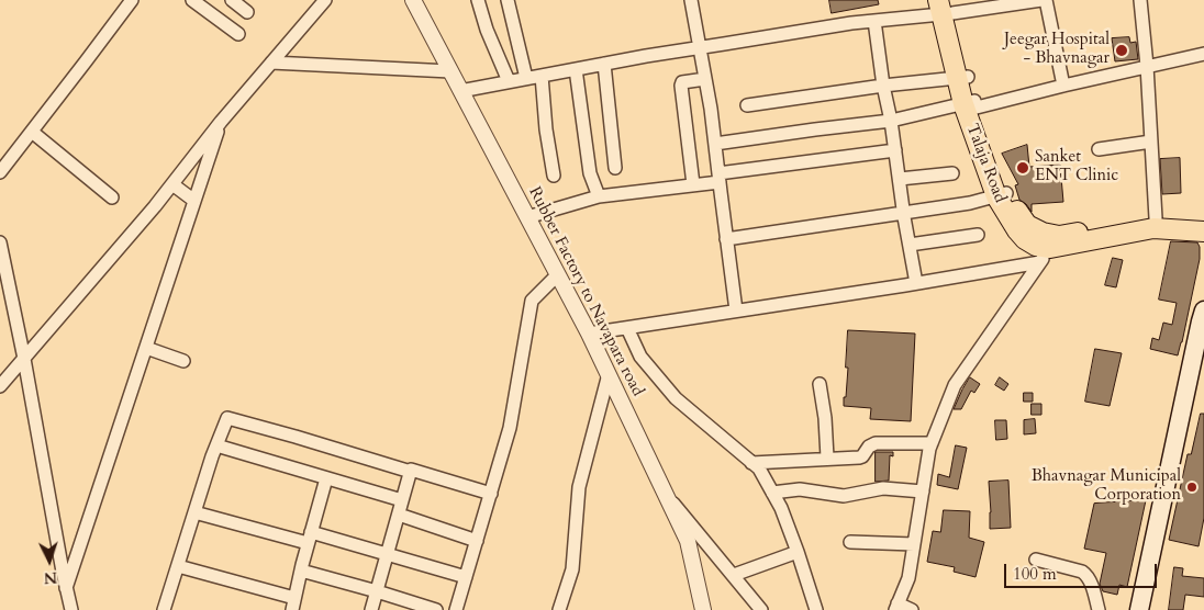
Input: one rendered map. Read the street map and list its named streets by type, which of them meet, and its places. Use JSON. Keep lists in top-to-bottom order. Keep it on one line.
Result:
{"streets":{"main road":["Talaja Road"],"street":["Rubber Factory to Navapara road"]},"places":["Jeegar Hospital - Bhavnagar","Sanket ENT Clinic","Bhavnagar Municipal Corporation"],"scale_bar":"100 m","north":"bottom"}
